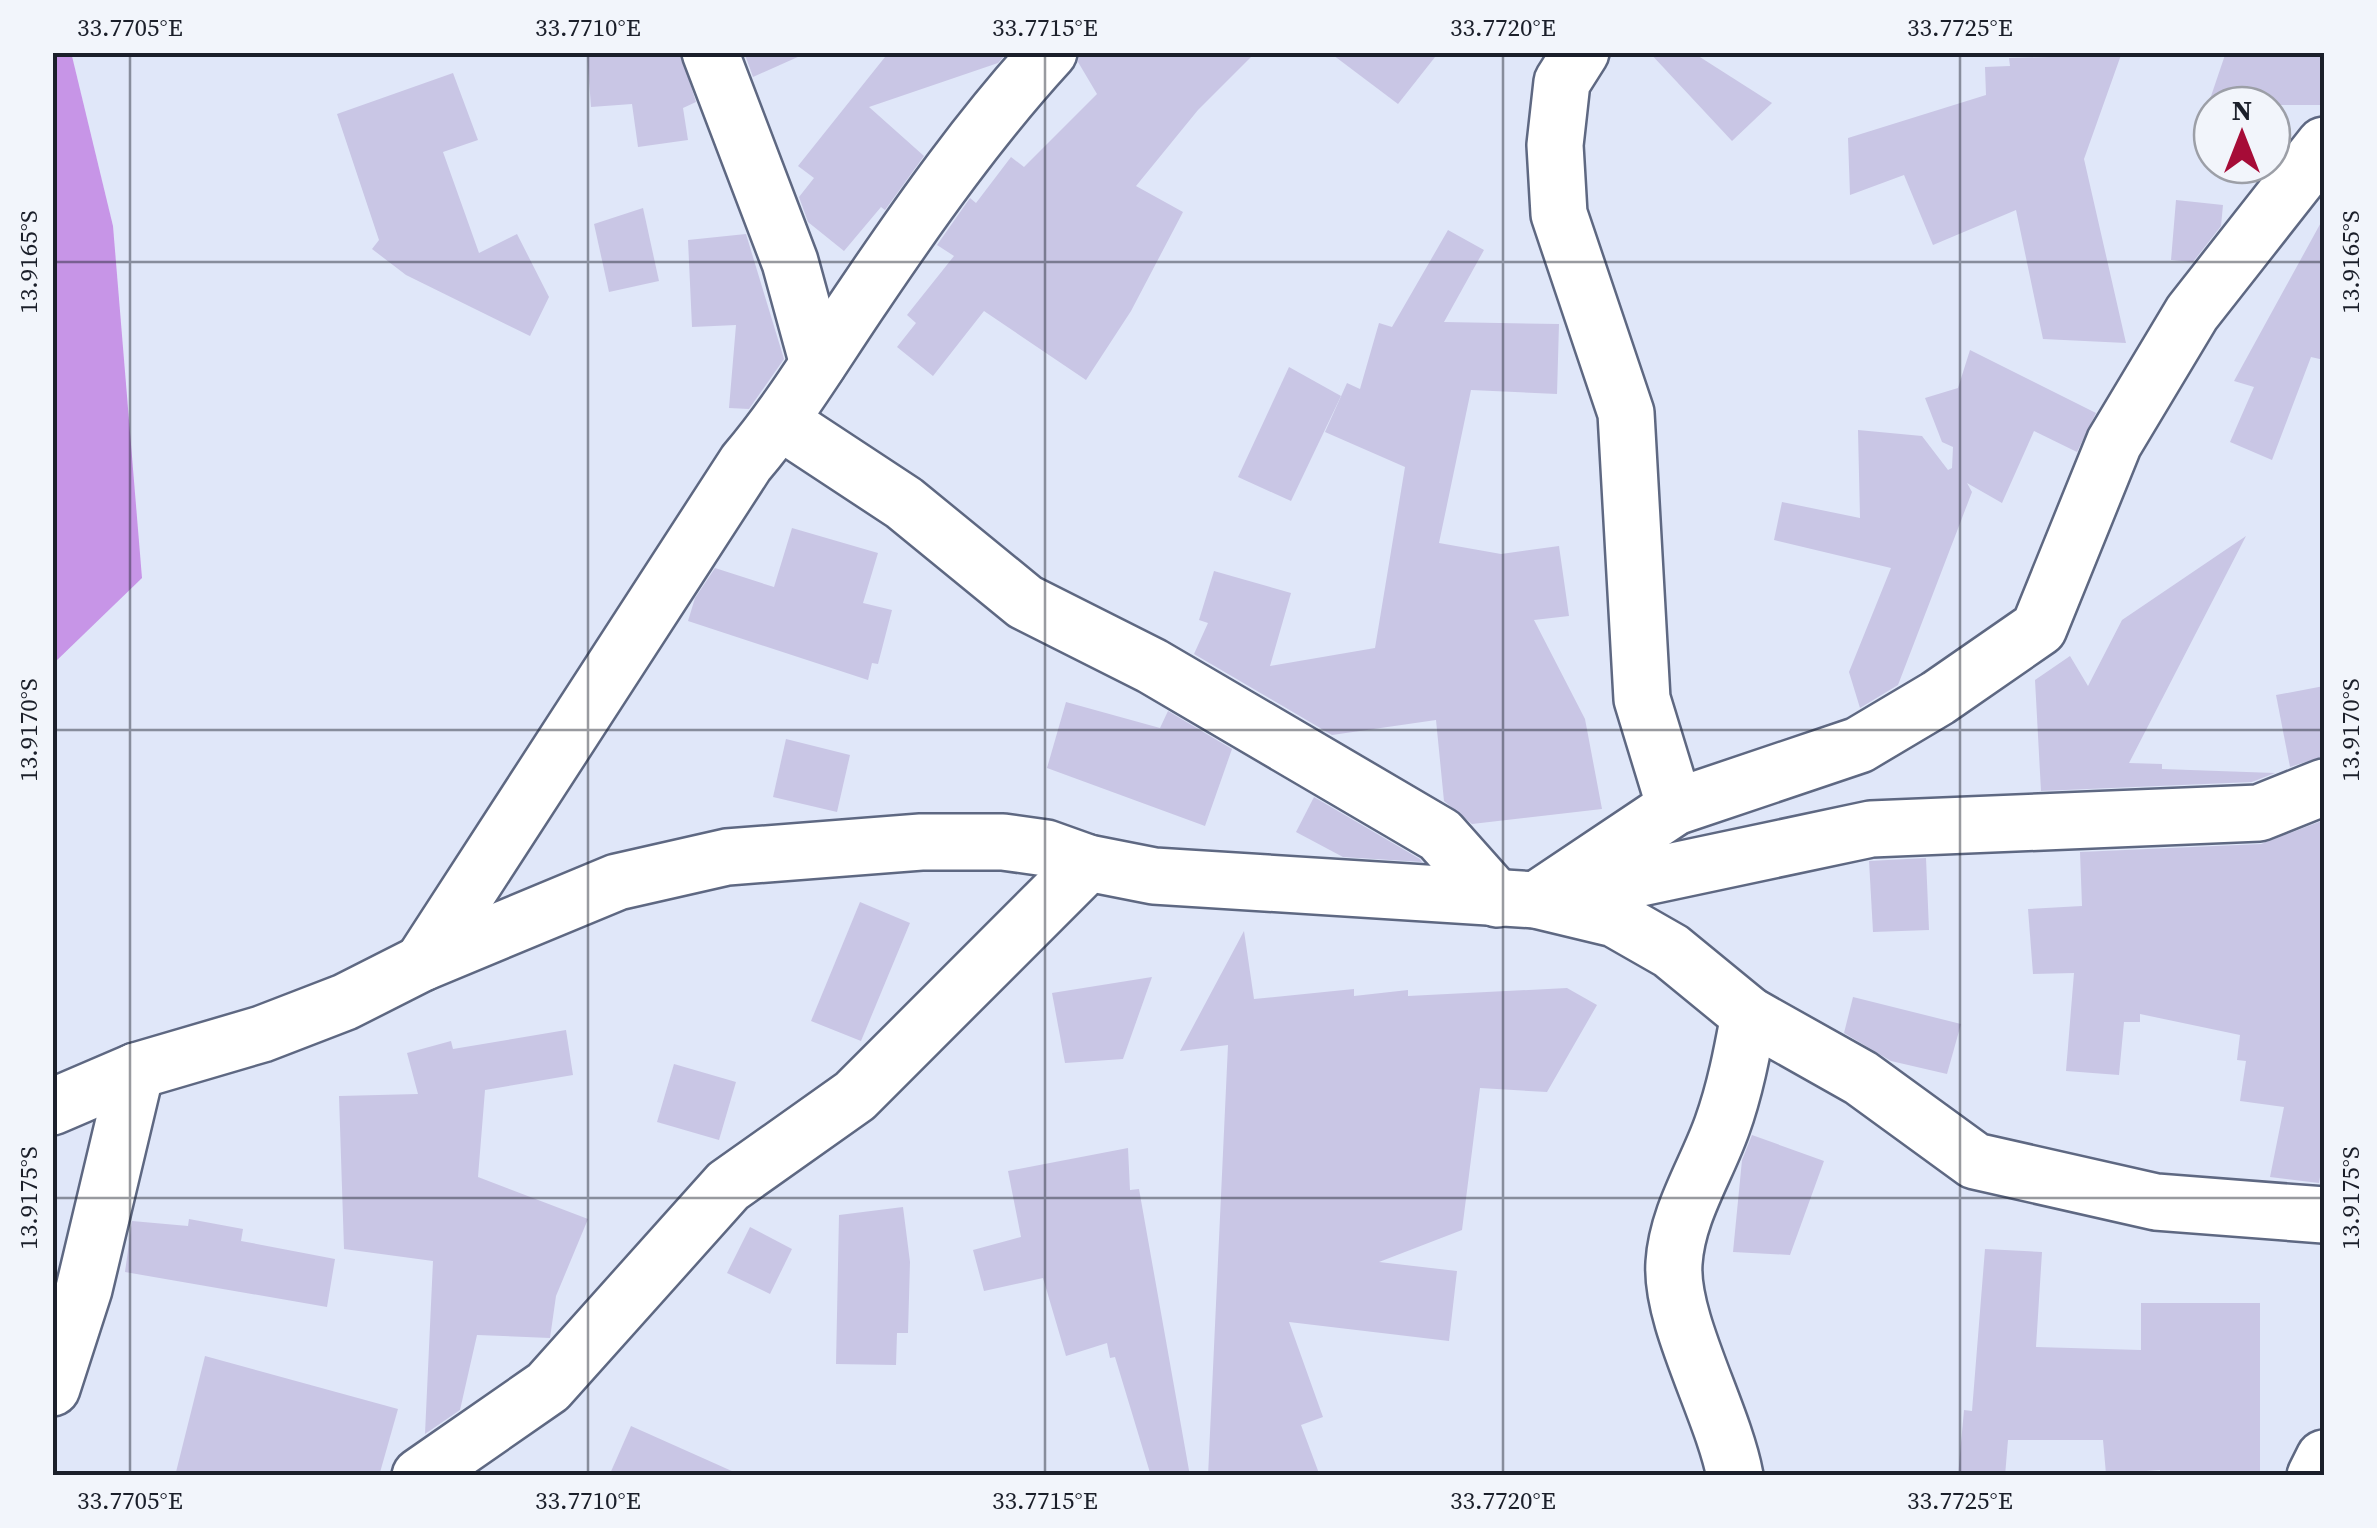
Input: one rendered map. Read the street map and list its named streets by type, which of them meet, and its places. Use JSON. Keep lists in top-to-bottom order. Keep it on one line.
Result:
{"north":"top","coordinates":["33.7705°E","33.7710°E","33.7715°E","33.7720°E","33.7725°E","13.9165°S","13.9170°S","13.9175°S"]}
